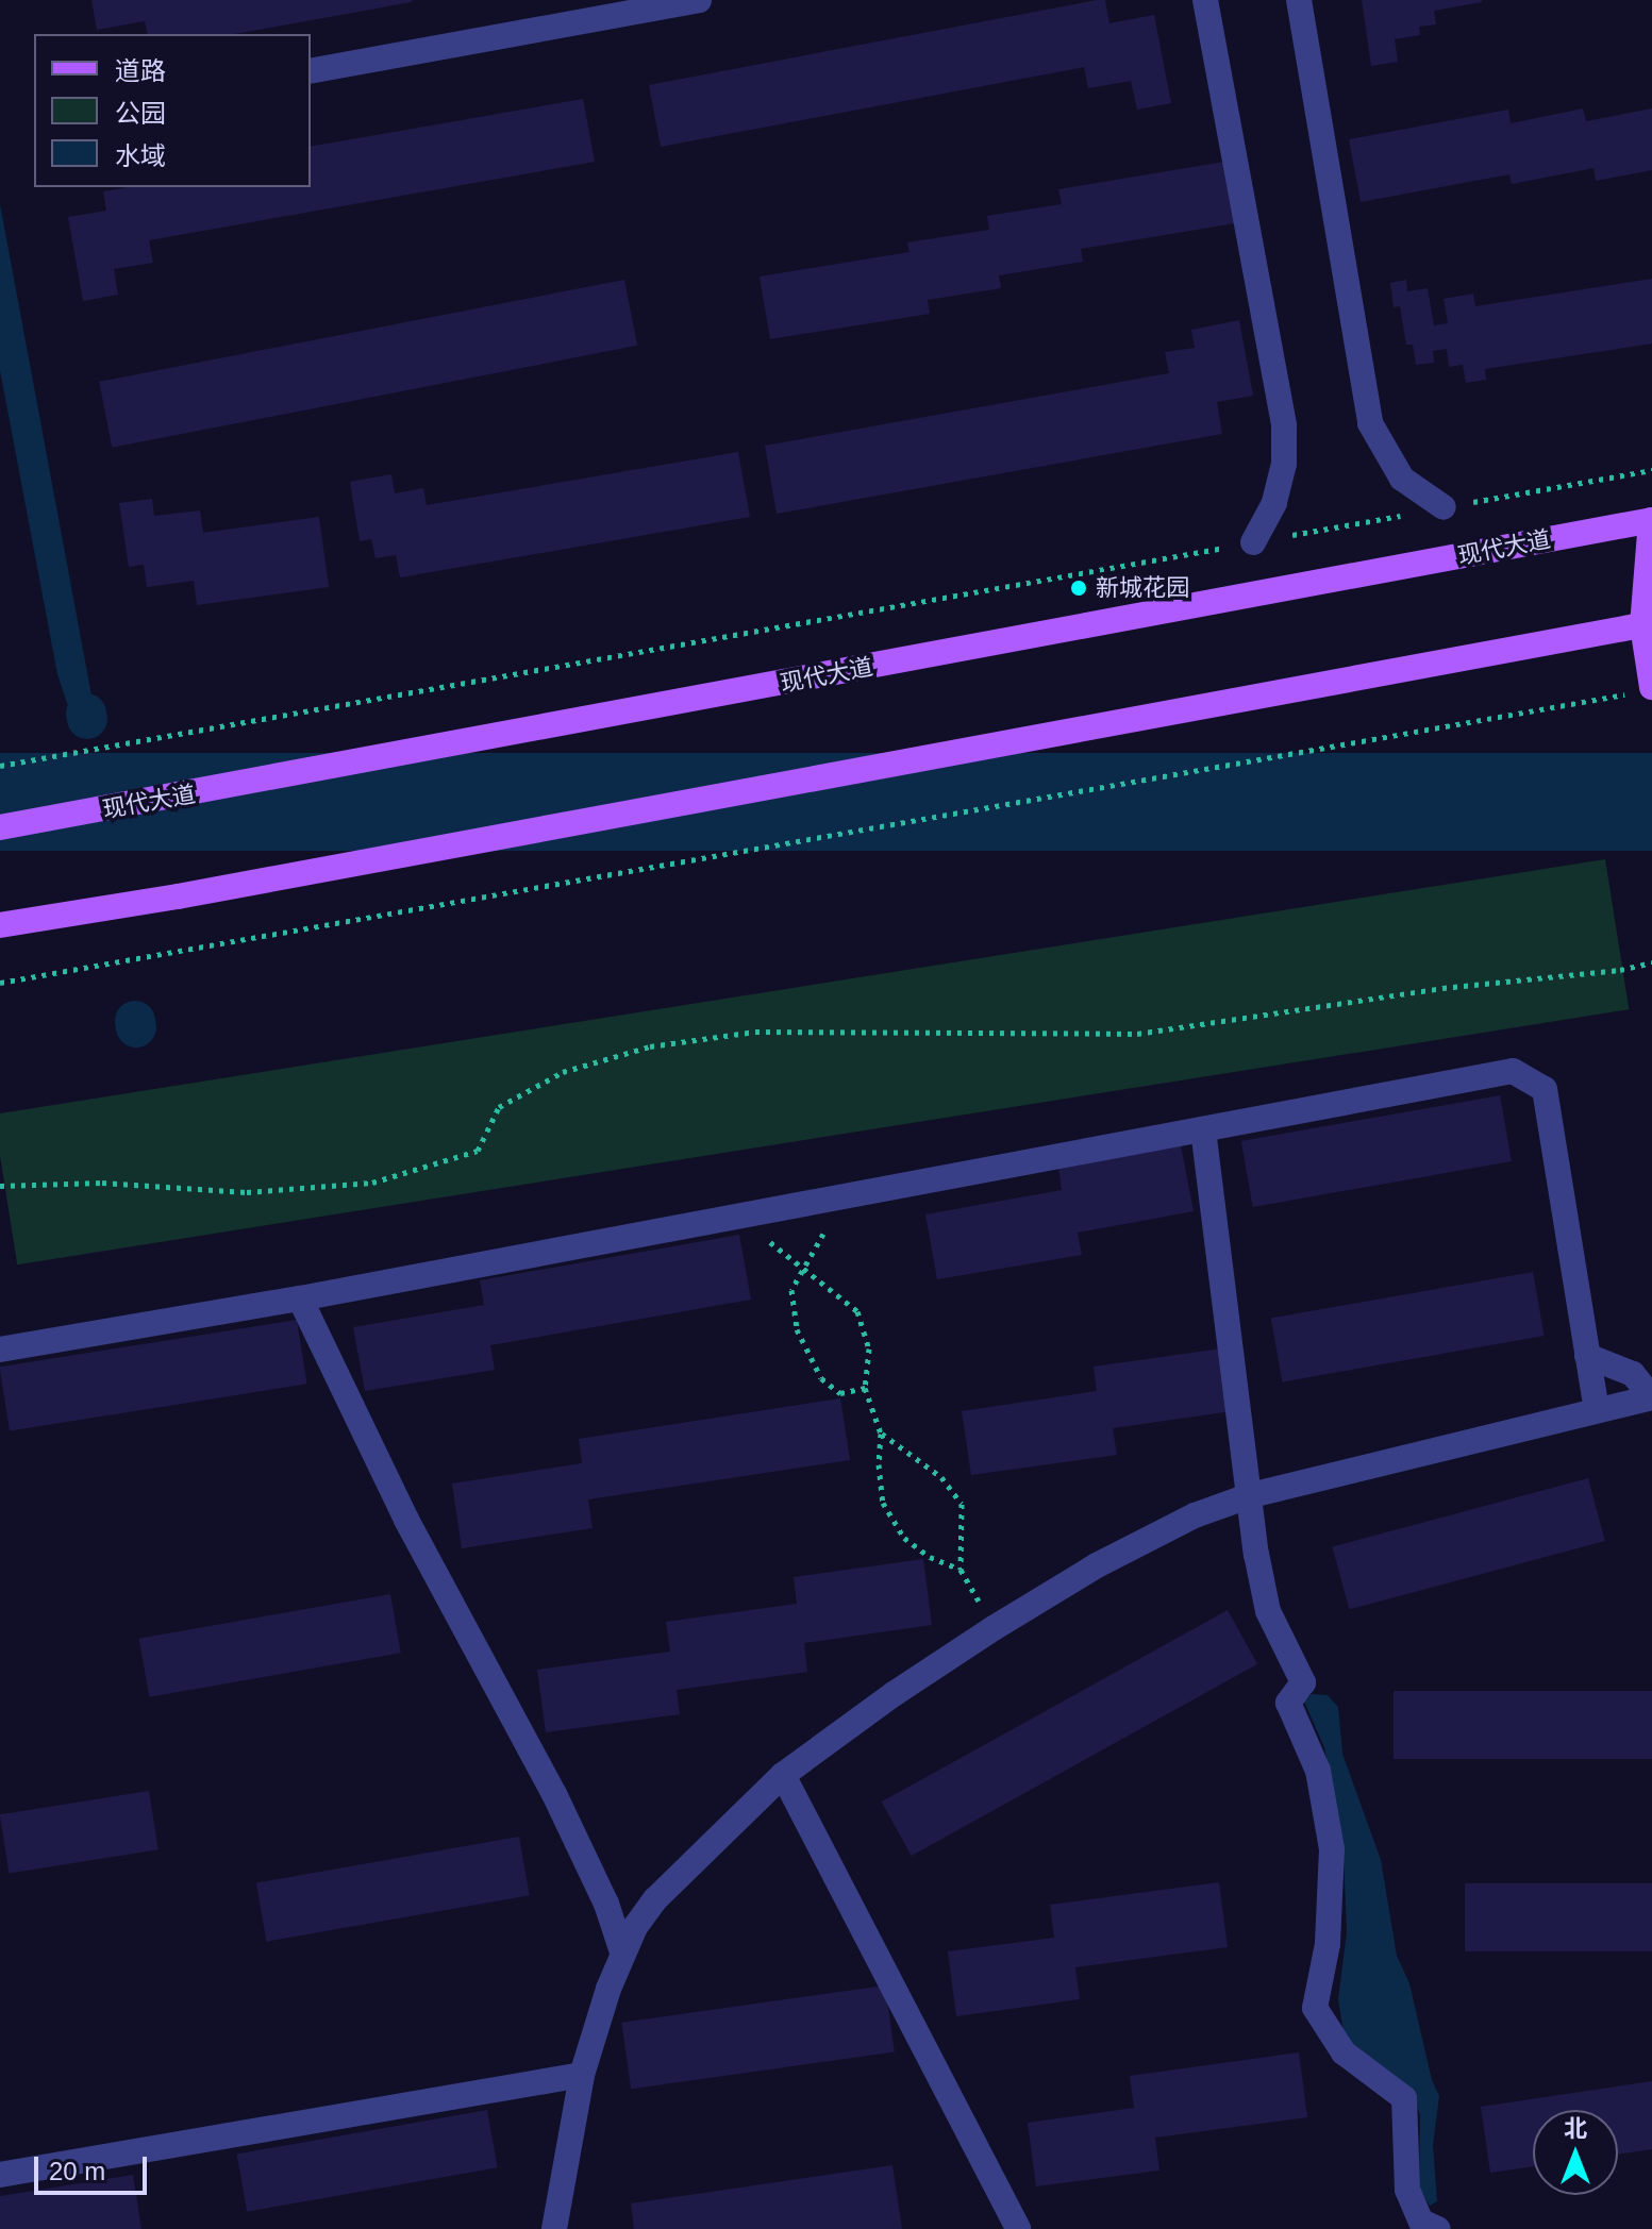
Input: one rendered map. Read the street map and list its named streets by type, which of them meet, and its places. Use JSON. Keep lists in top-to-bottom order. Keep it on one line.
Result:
{"streets":{"main road":["现代大道"]},"places":["新城花园"],"legend":["道路","公园","水域"],"scale_bar":"20 m","north":"top"}
